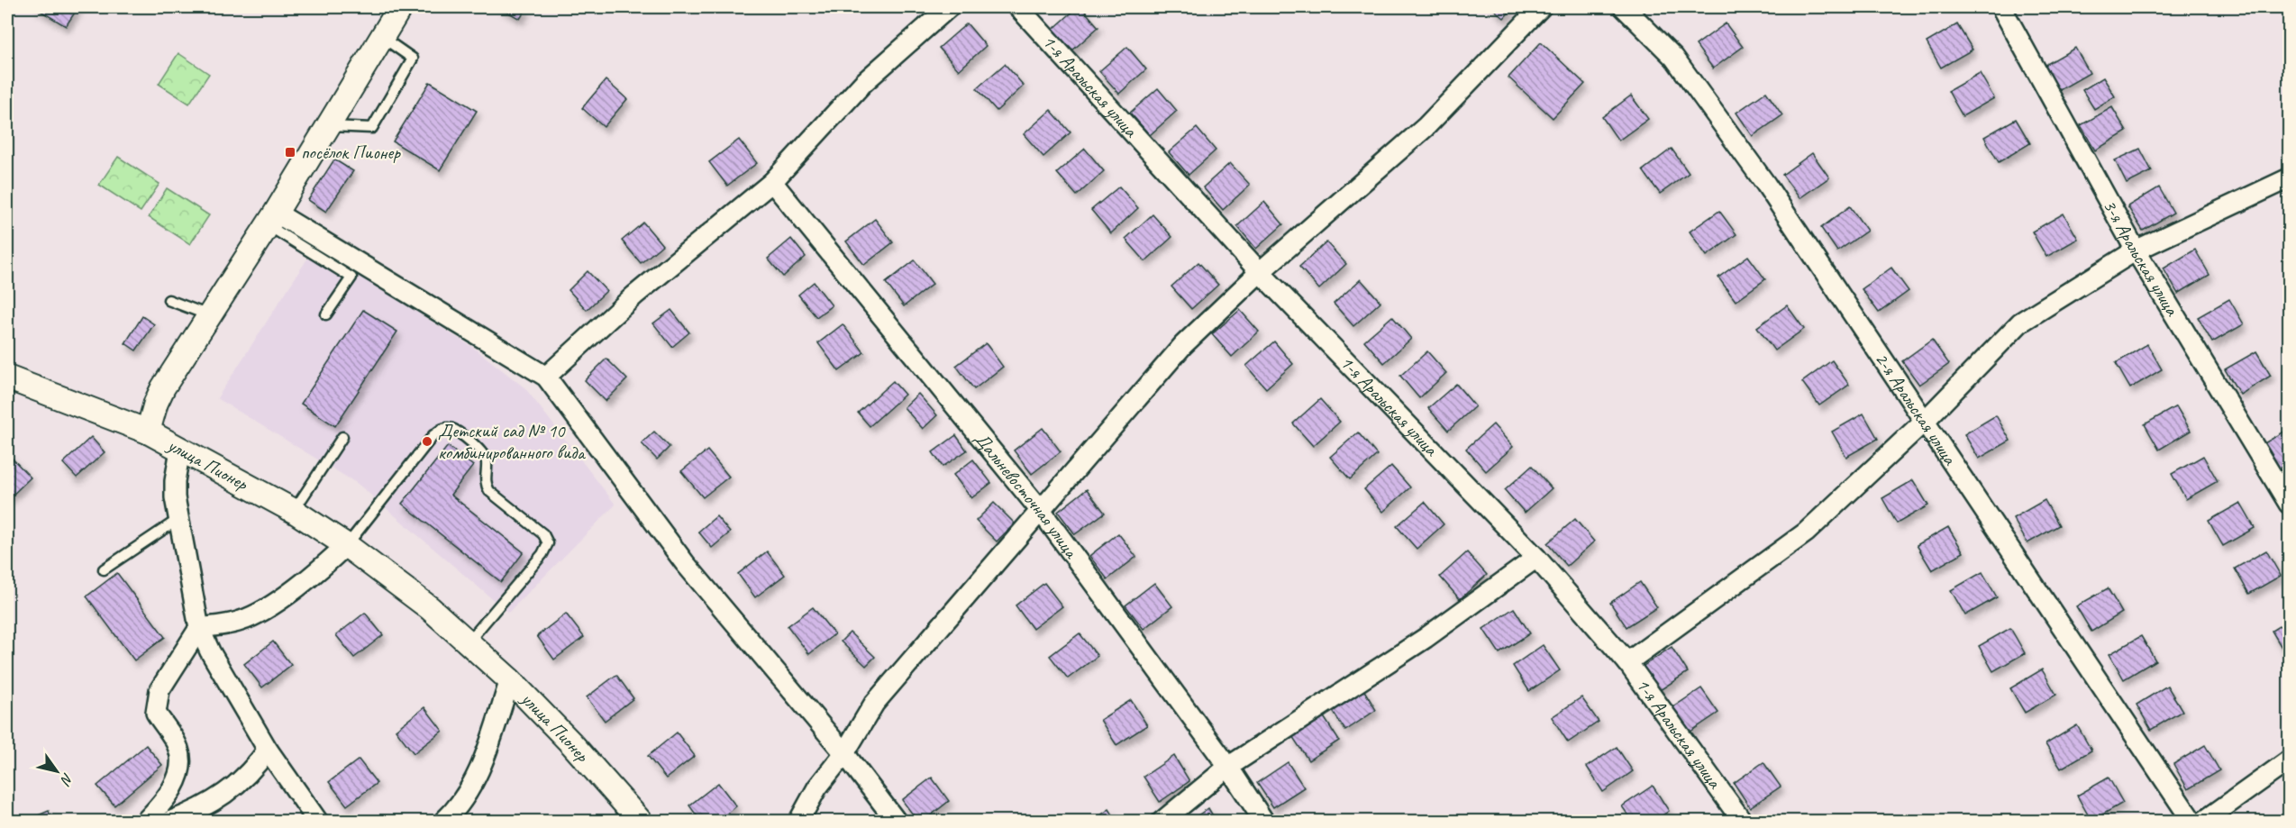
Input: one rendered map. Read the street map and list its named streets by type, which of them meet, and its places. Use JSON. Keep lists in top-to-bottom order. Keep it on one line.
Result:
{"streets":{"street":["1-я Аральская улица","3-я Аральская улица","2-я Аральская улица","улица Пионер","Дальневосточная улица"]},"places":{"transit":["посёлок Пионер"],"other":["Детский сад № 10 комбинированного вида"]},"north":"bottom right"}
